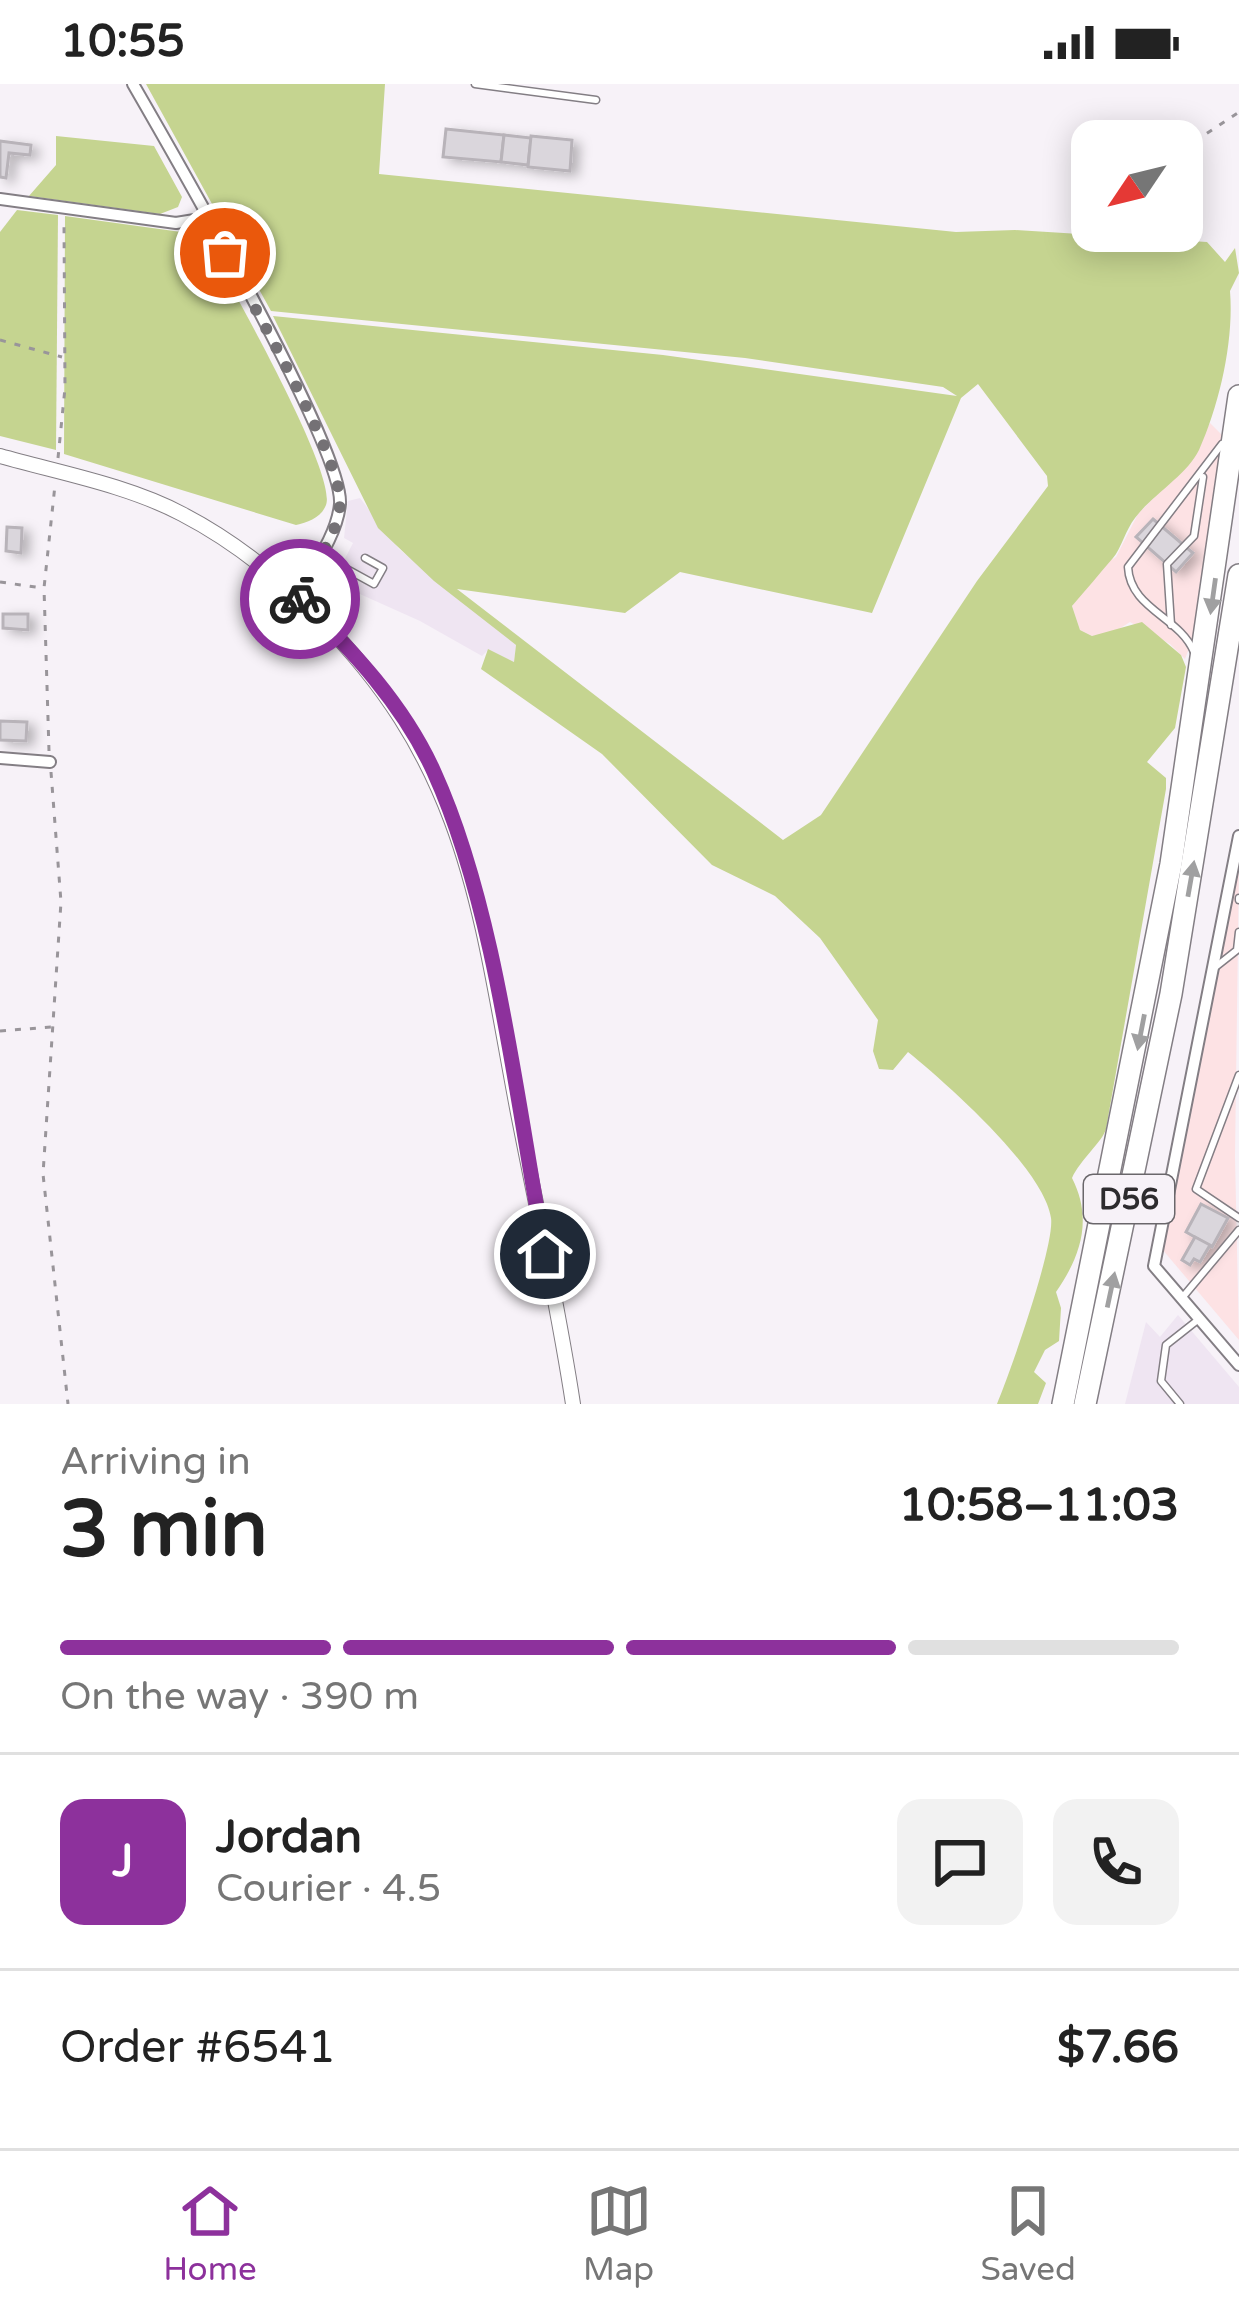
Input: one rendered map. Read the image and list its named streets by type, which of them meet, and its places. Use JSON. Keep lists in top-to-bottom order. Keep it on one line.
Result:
{"streets":{"highway":["D56"]},"north":"bottom left","page":{"status":"10:55","heading":["3 min","Arriving in","10:58–11:03"],"panel":["Jordan","Courier · 4.5","Order #6541","$7.66"],"bar":"On the way · 390 m","round":"J","tabs":["Home","Map","Saved"]}}
